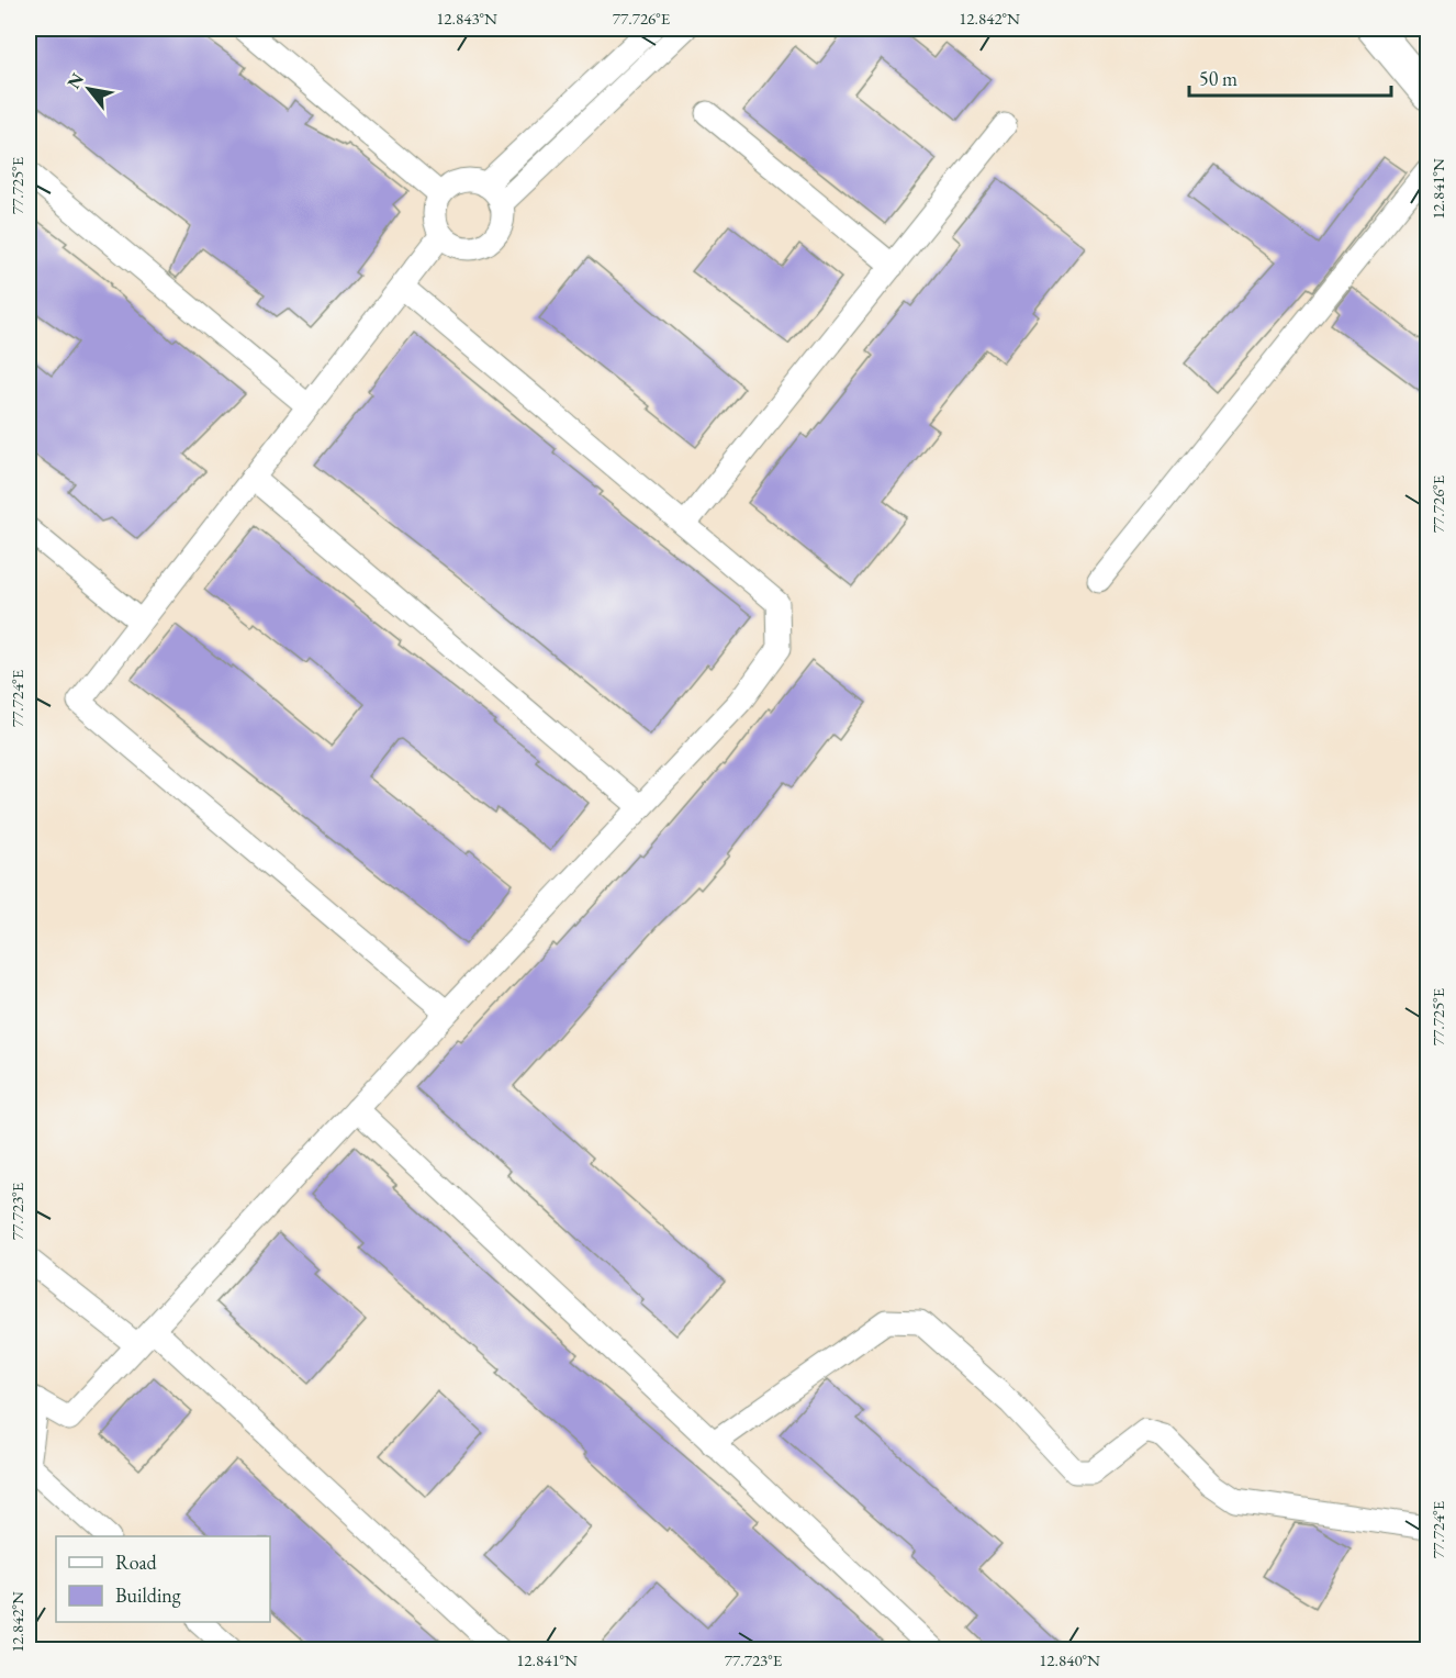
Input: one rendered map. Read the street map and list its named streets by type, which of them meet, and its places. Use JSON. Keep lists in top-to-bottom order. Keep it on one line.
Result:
{"legend":["Road","Building"],"scale_bar":"50 m","north":"top left","coordinates":["12.843°N","77.726°E","12.842°N","77.725°E","12.841°N","77.724°E","77.723°E","12.840°N"]}
